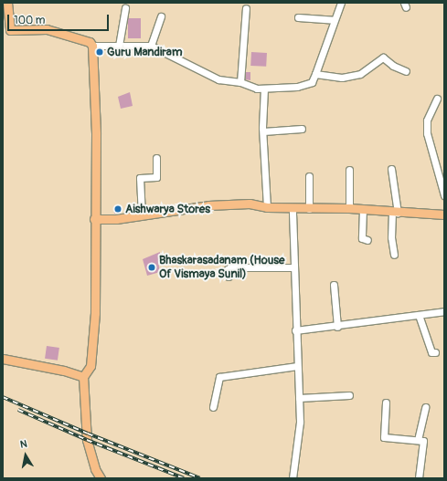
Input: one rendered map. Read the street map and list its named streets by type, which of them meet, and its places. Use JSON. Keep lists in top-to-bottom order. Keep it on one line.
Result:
{"places":["Guru Mandiram","Aishwarya Stores","Bhaskarasadanam (House Of Vismaya Sunil)"],"scale_bar":"100 m","north":"top"}
